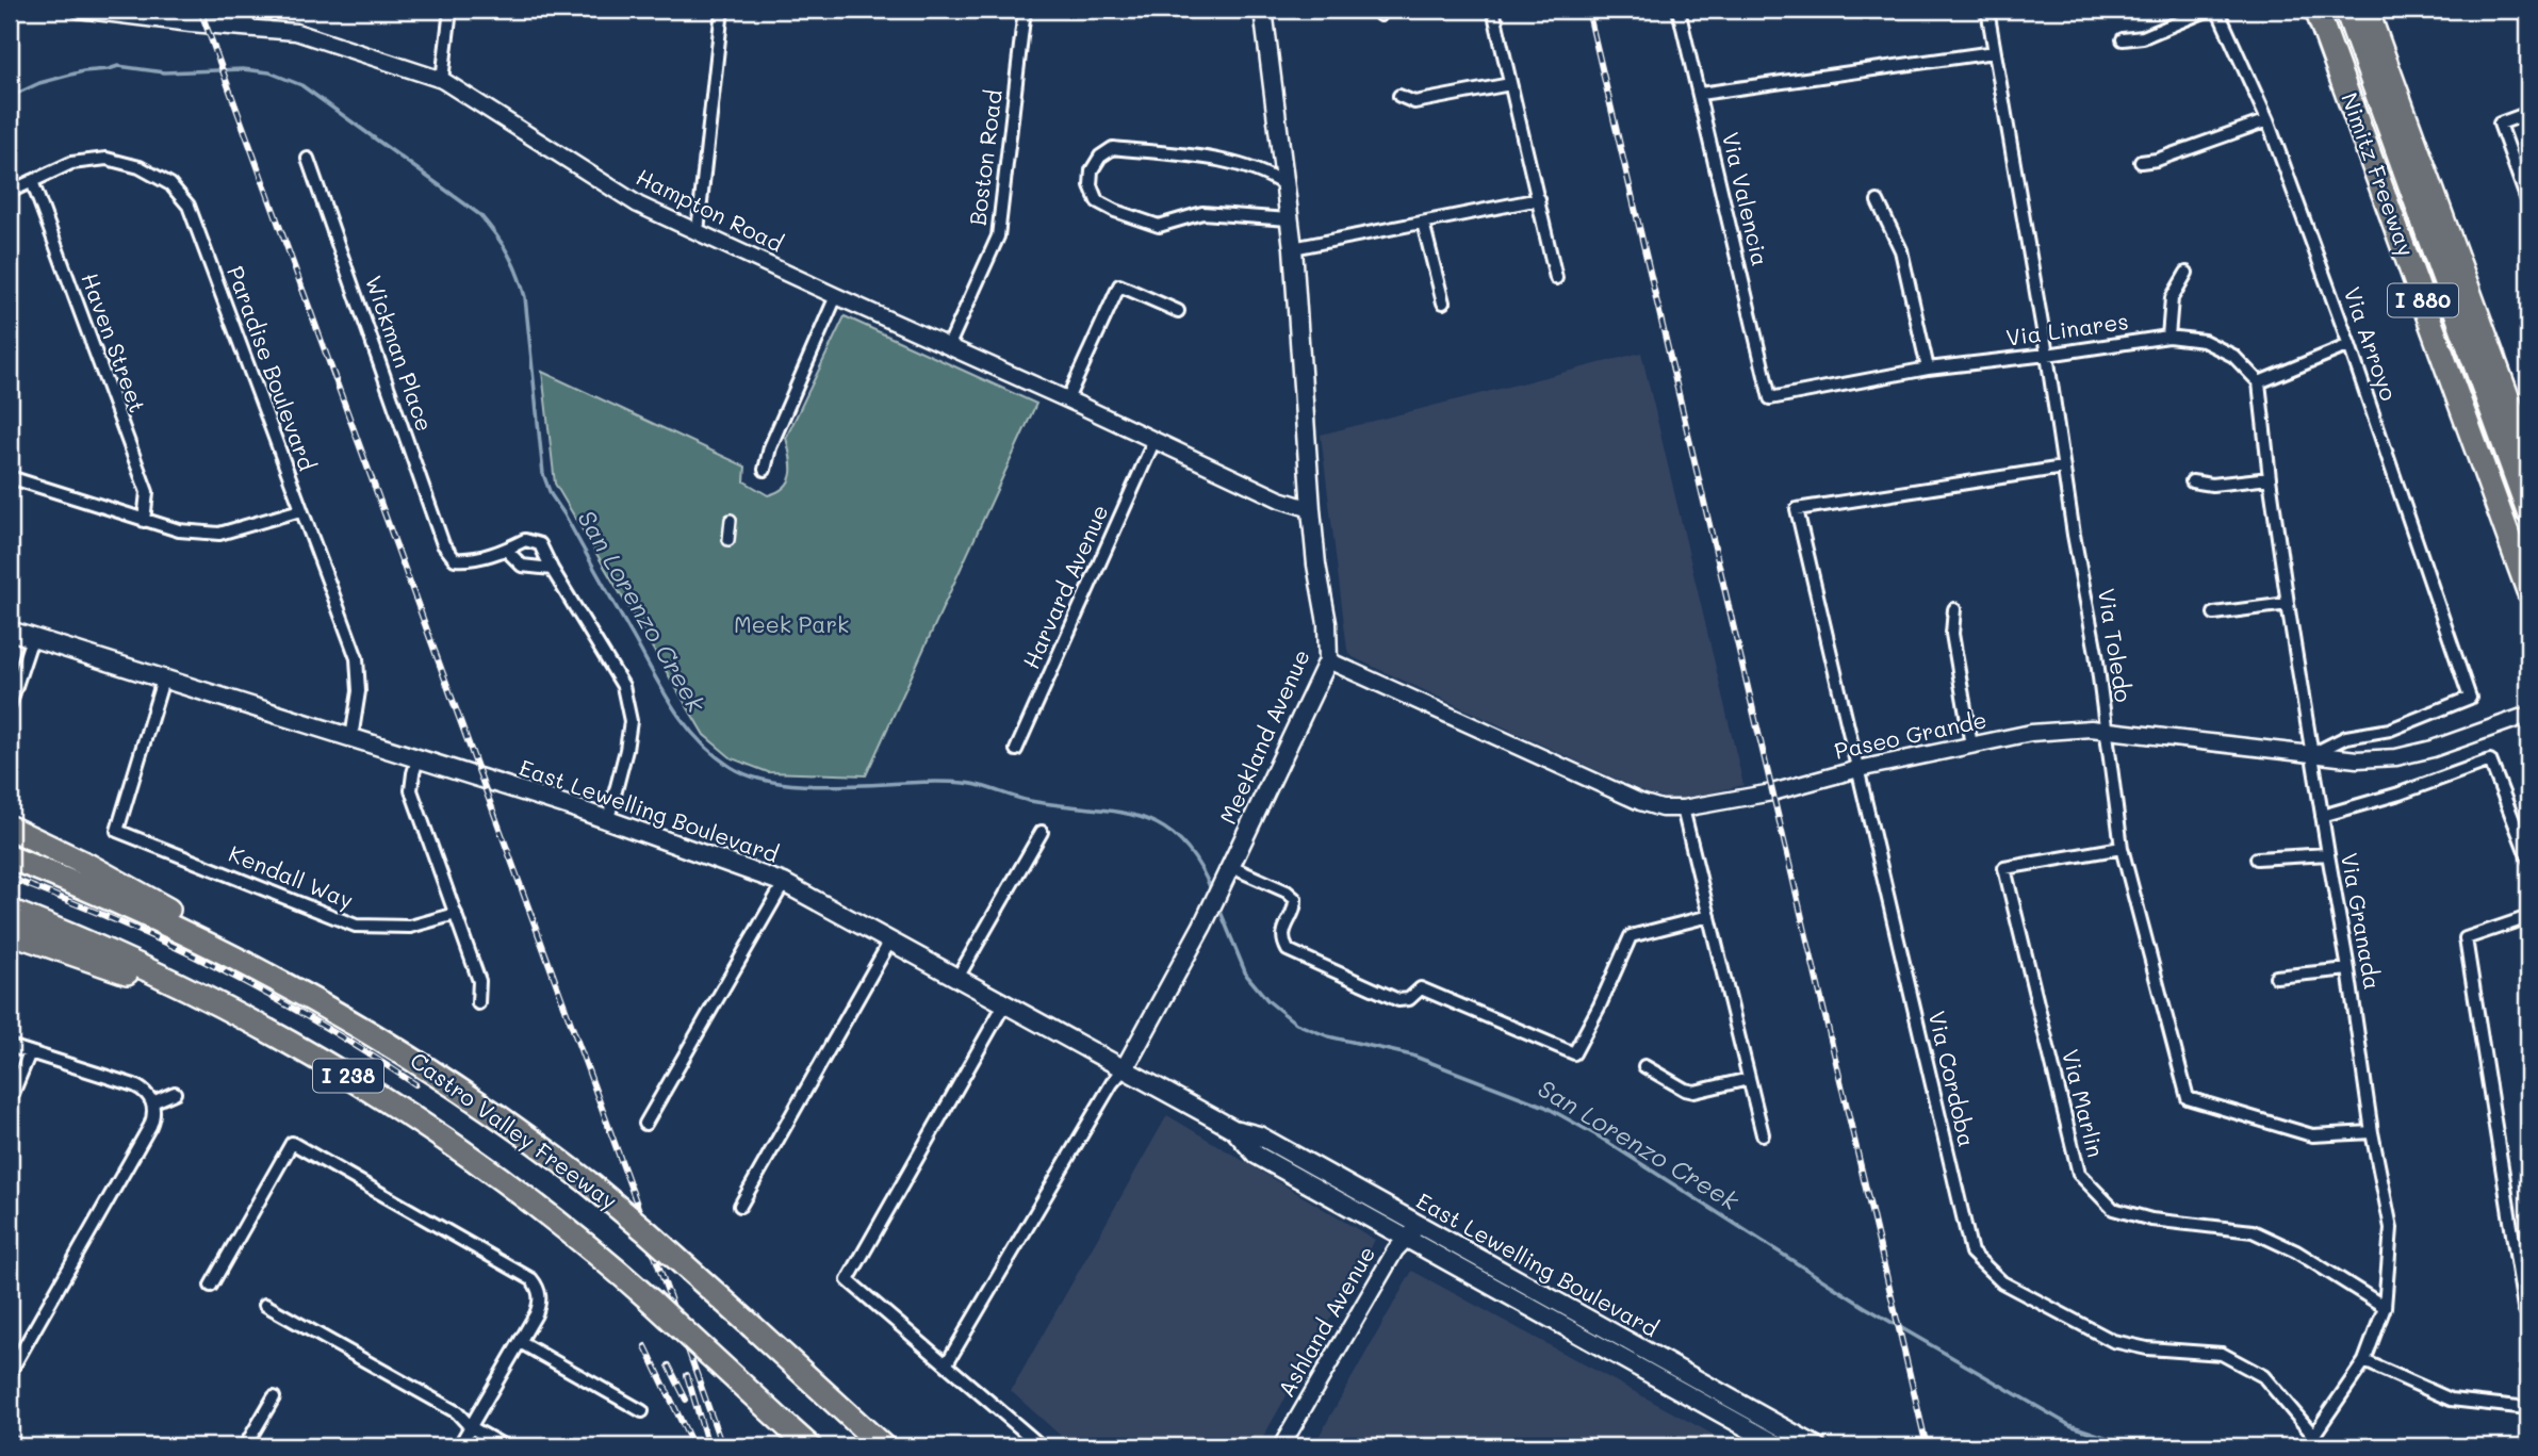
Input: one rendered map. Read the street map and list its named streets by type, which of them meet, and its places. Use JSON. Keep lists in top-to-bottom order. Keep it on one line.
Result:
{"streets":{"highway":["Nimitz Freeway","I 880","I 238","Castro Valley Freeway"],"main road":["Meekland Avenue","East Lewelling Boulevard"],"street":["Boston Road","Via Valencia","Hampton Road","Via Linares","Haven Street","Via Arroyo","Wickman Place","Paradise Boulevard","Harvard Avenue","Via Toledo","Paseo Grande","Kendall Way","Via Granada","Via Cordoba","Via Marlin","Ashland Avenue"]},"crossings":[["Boston Road","Hampton Road"],["Via Valencia","Via Linares"],["Hampton Road","Harvard Avenue"],["Hampton Road","Meekland Avenue"],["Via Linares","Via Toledo"],["Via Linares","Via Granada"],["Haven Street","Paradise Boulevard"],["Via Arroyo","Paseo Grande"],["Via Arroyo","Via Granada"],["Paradise Boulevard","East Lewelling Boulevard"],["Via Toledo","Paseo Grande"],["Via Toledo","Via Granada"],["Via Toledo","Via Cordoba"],["Via Toledo","Via Marlin"],["Paseo Grande","Meekland Avenue"],["Paseo Grande","Via Granada"],["Paseo Grande","Via Cordoba"],["Meekland Avenue","East Lewelling Boulevard"],["East Lewelling Boulevard","Kendall Way"],["East Lewelling Boulevard","Ashland Avenue"],["Via Granada","Via Cordoba"],["Via Granada","Via Marlin"]],"water":["San Lorenzo Creek"],"parks":["Meek Park"]}
